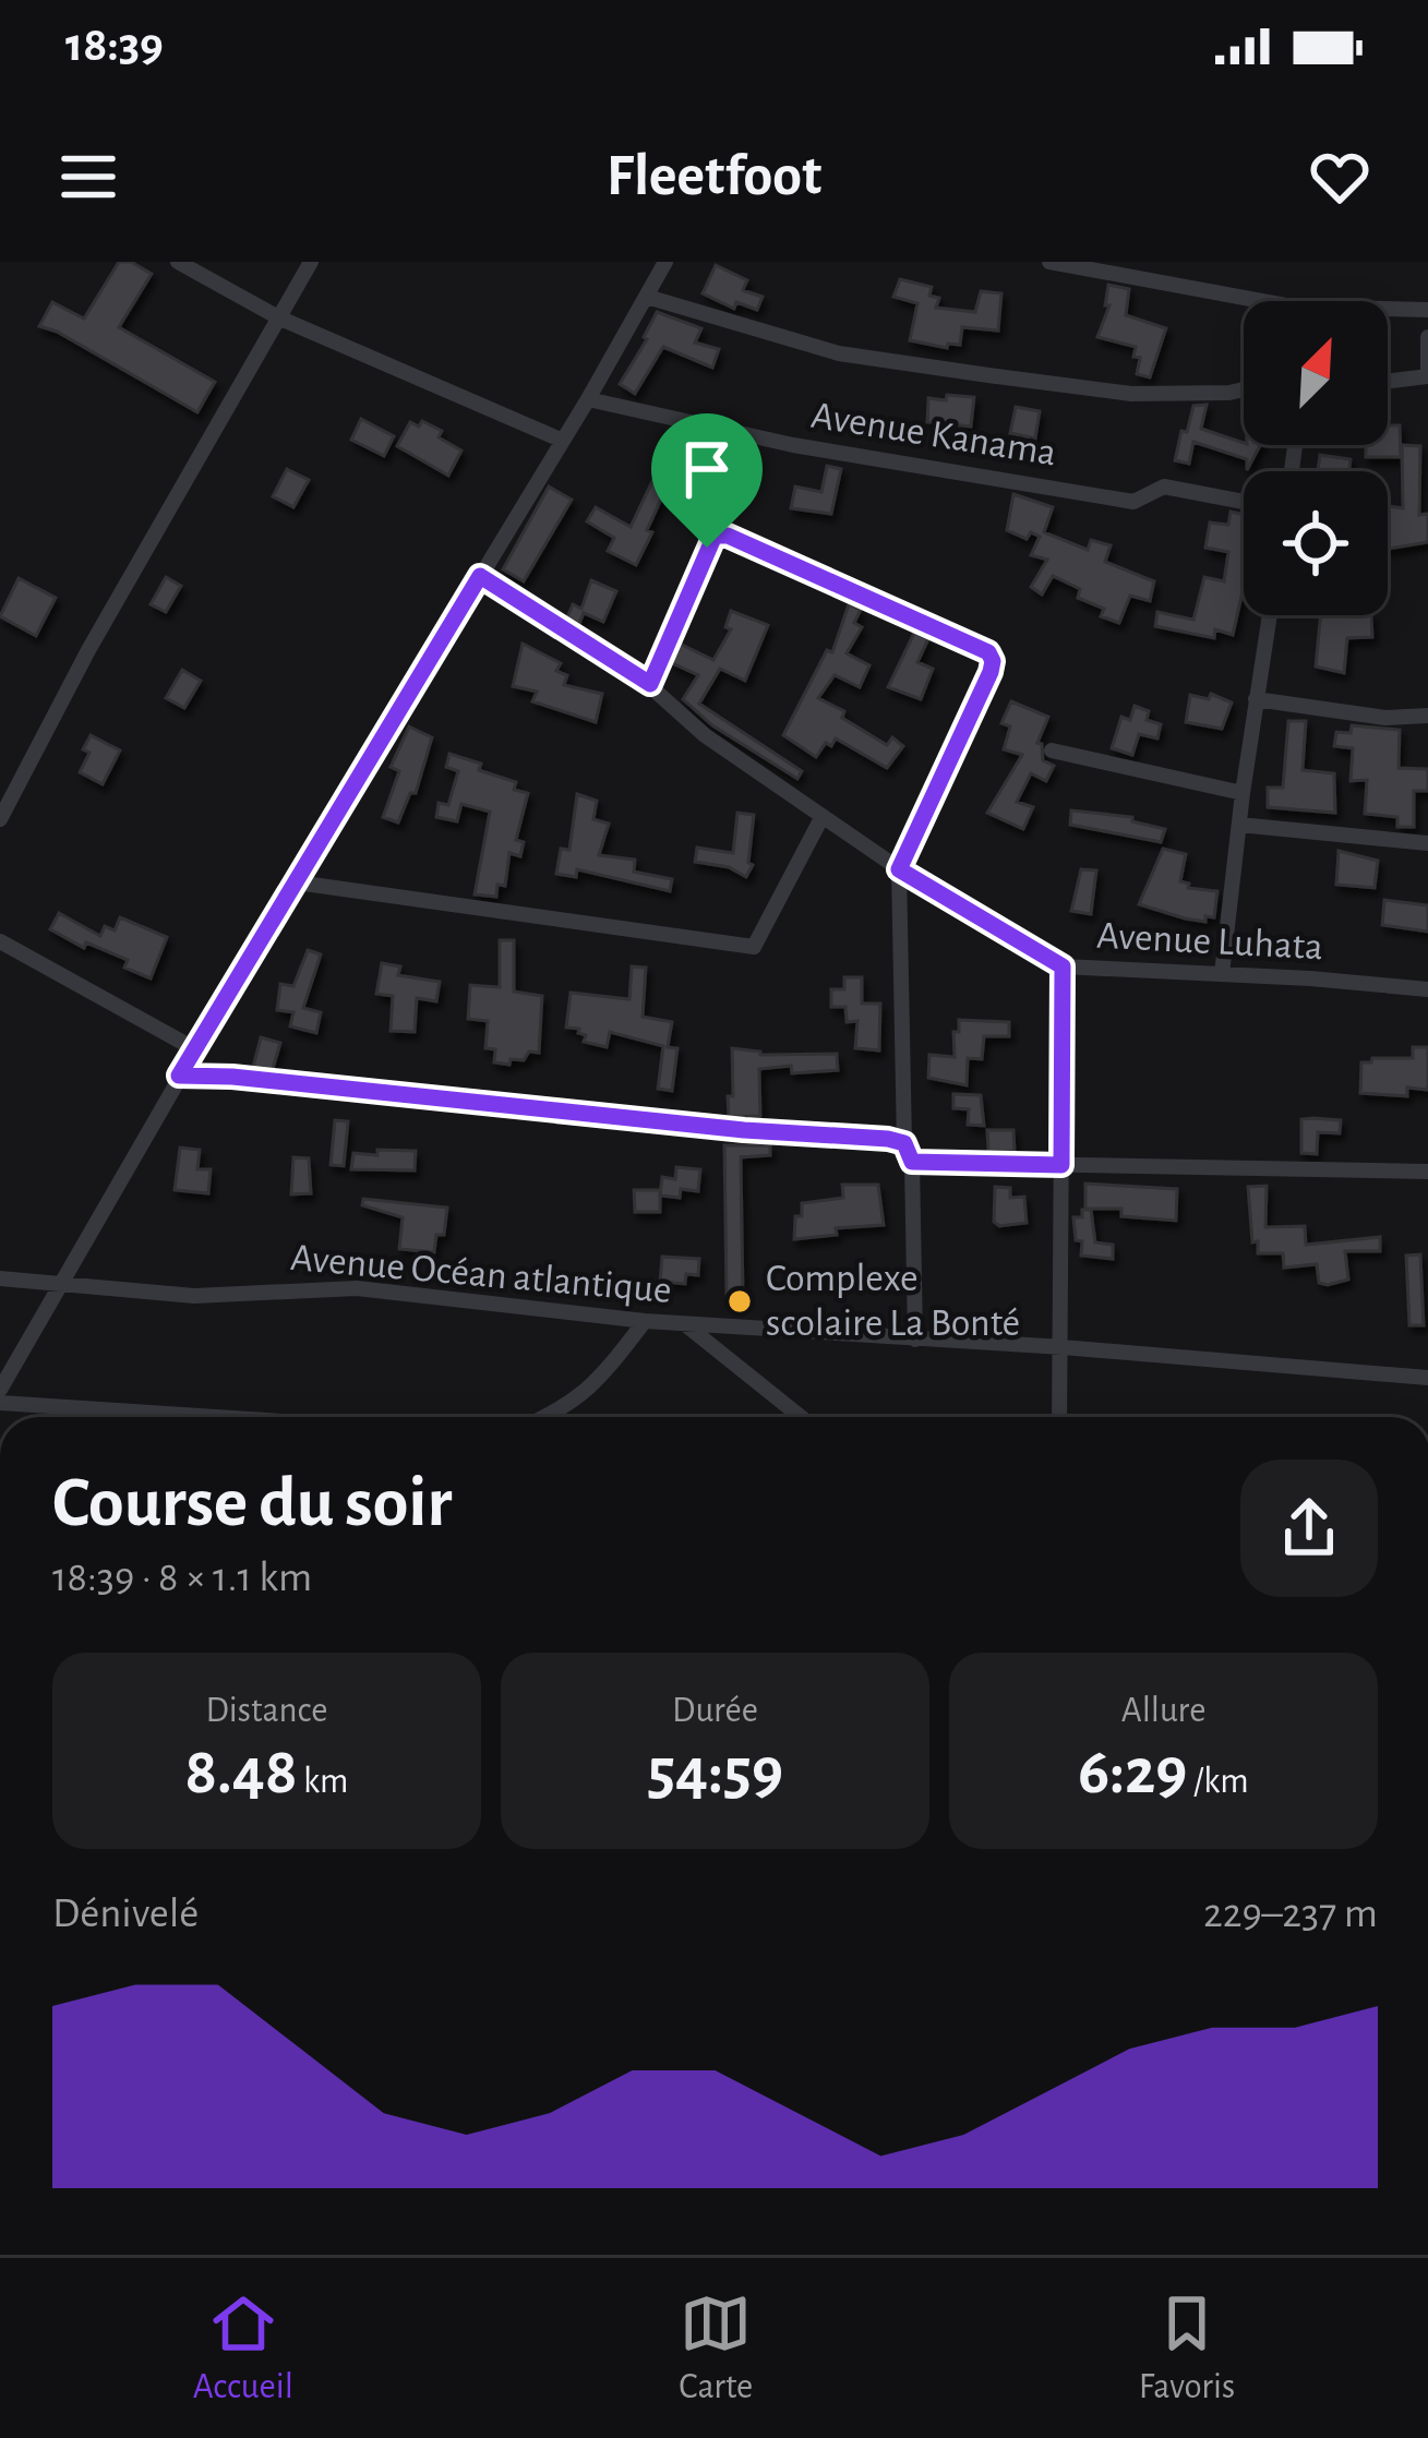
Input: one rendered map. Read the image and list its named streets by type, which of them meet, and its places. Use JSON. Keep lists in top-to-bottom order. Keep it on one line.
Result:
{"streets":{"street":["Avenue Kanama","Avenue Luhata","Avenue Océan atlantique"]},"places":["Complexe scolaire La Bonté"],"north":"top right","page":{"status":"18:39","header":"Fleetfoot","heading":["Course du soir","18:39 · 8 × 1.1 km"],"stats":[["Distance","8.48 km"],["Durée","54:59"],["Allure","6:29 /km"]],"chart":["Dénivelé","229–237 m"],"tabs":["Accueil","Carte","Favoris"]}}
